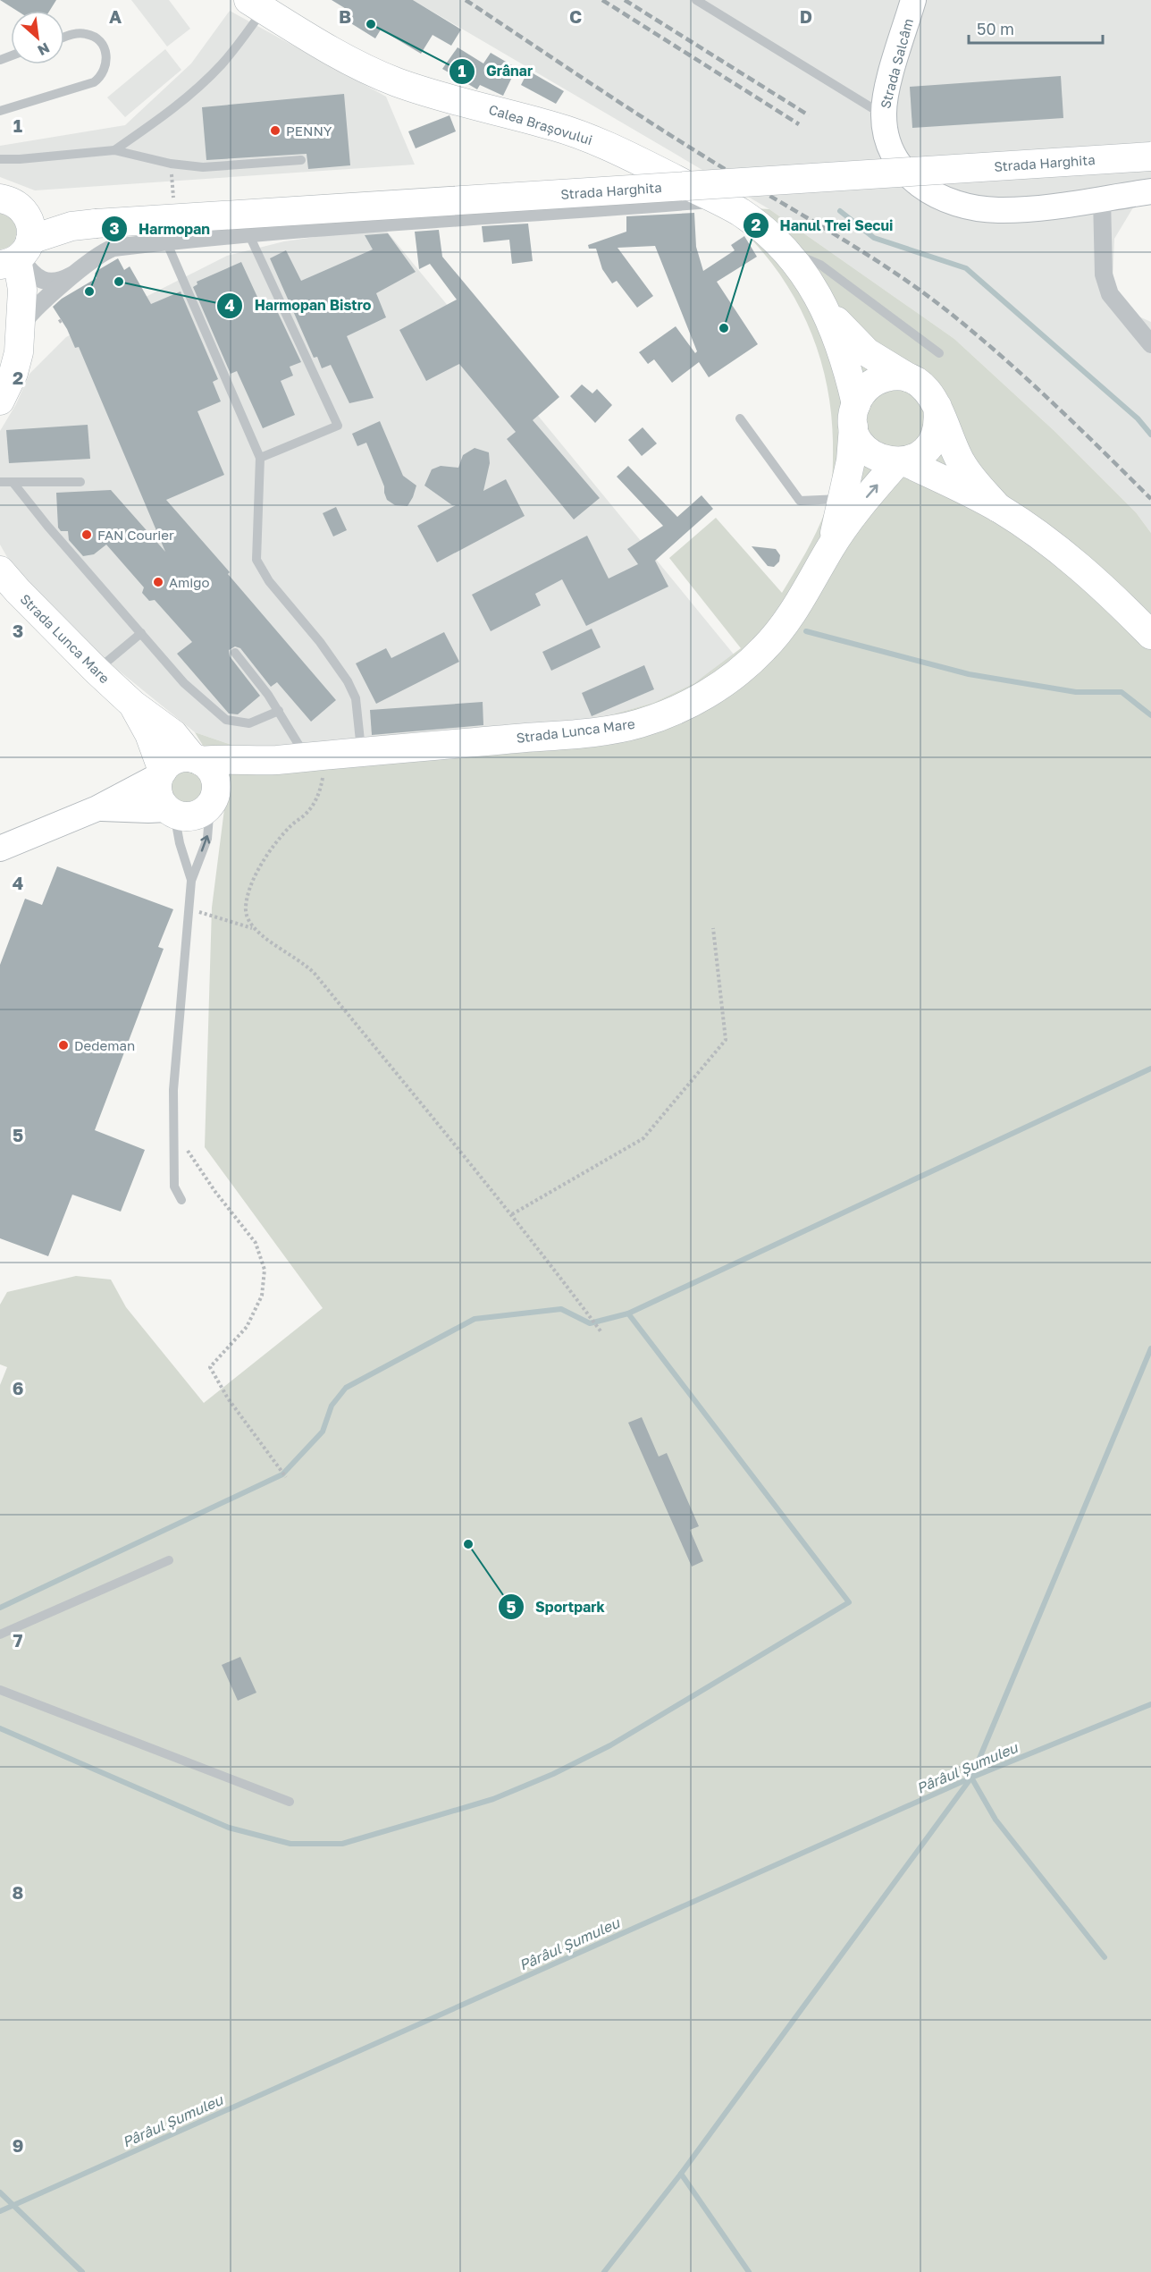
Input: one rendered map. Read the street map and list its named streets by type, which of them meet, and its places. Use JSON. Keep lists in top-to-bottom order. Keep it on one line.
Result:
{"streets":{"main road":["Calea Brașovului","Strada Harghita","Strada Lunca Mare"],"street":["Strada Salcâm"]},"crossings":[["Calea Brașovului","Strada Lunca Mare"]],"water":["Pârâul Șumuleu"],"places":["Grânar","PENNY","Harmopan Bistro","Harmopan","Hanul Trei Secui","FAN Courier","Amigo","Dedeman","Sportpark"],"scale_bar":"50 m","north":"bottom right","grid":{"columns":["A","B","C","D"],"rows":["1","2","3","4","5","6","7","8","9"]}}
